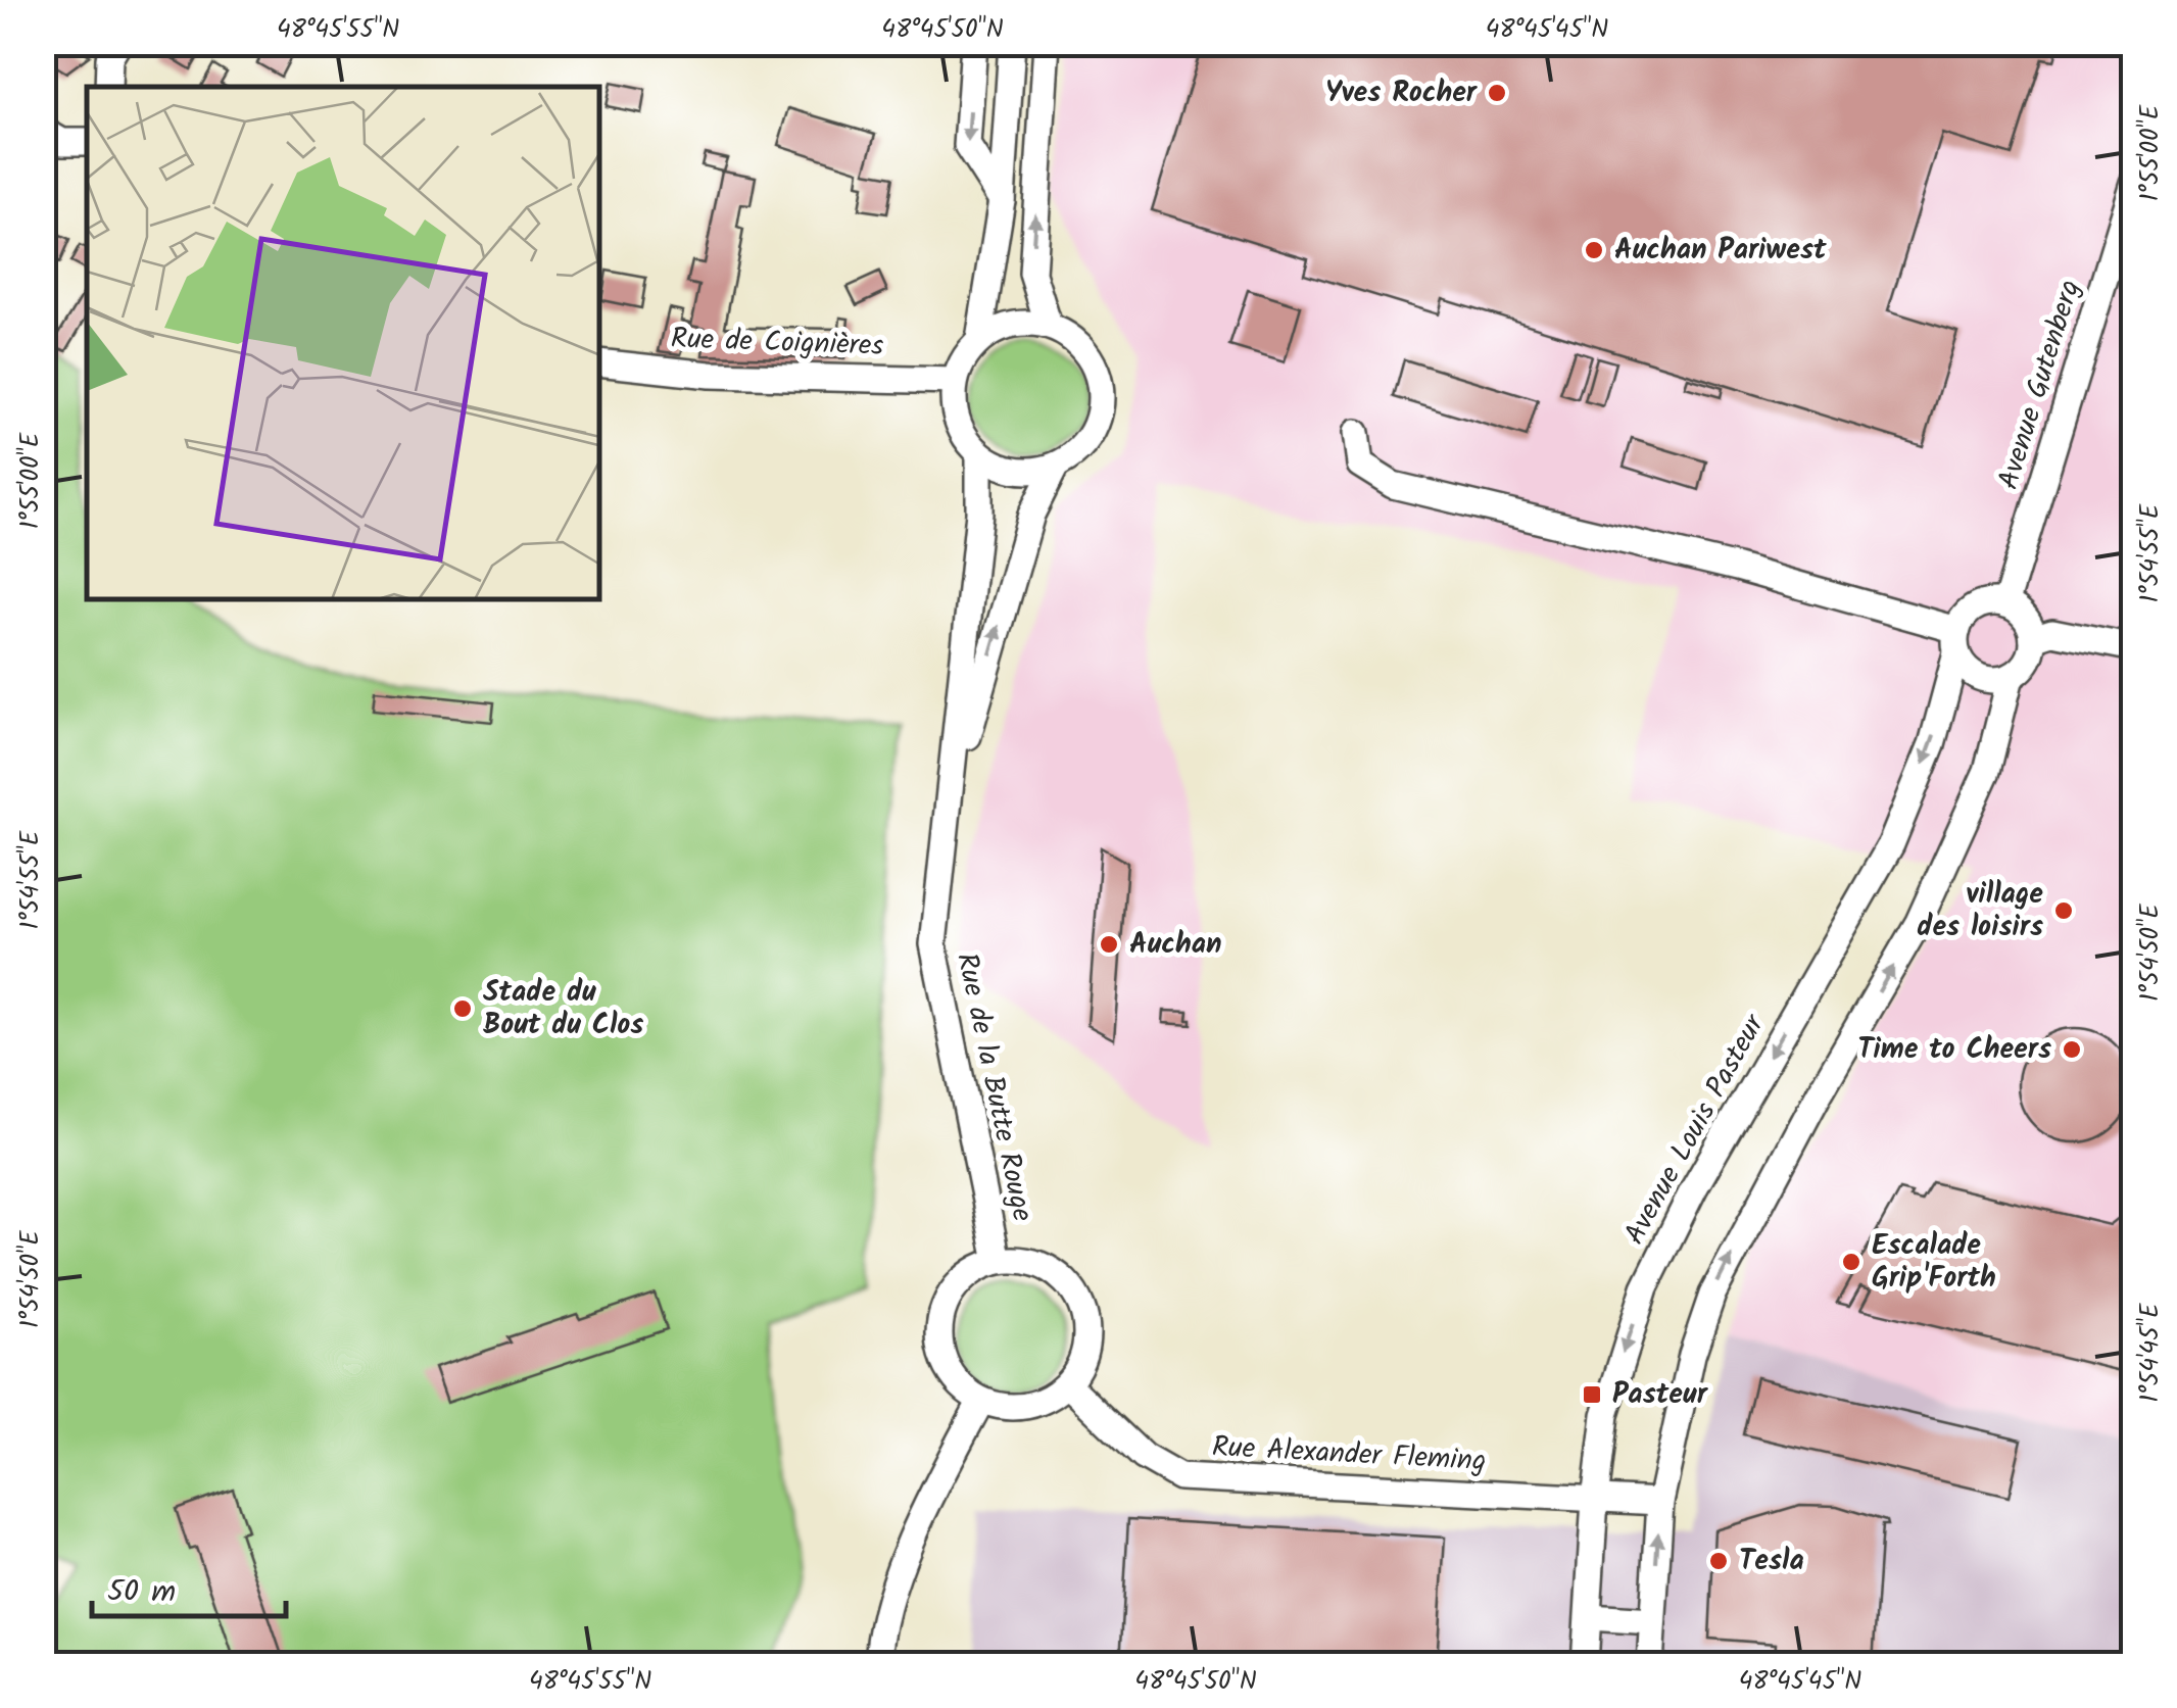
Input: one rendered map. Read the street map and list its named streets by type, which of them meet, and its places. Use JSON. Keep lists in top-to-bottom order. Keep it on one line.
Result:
{"streets":{"street":["Rue de Coignières","Avenue Gutenberg","Rue de la Butte Rouge","Avenue Louis Pasteur","Rue Alexander Fleming"]},"crossings":[["Rue de Coignières","Rue de la Butte Rouge"],["Avenue Gutenberg","Avenue Louis Pasteur"],["Rue de la Butte Rouge","Rue Alexander Fleming"],["Avenue Louis Pasteur","Rue Alexander Fleming"]],"places":{"other":["Yves Rocher","Auchan Pariwest","village des loisirs","Auchan","Stade du Bout du Clos","Time to Cheers","Escalade Grip'Forth","Tesla"],"transit":["Pasteur"]},"scale_bar":"50 m","coordinates":["48°45'55\"N","48°45'50\"N","48°45'45\"N","1°55'00\"E","1°54'55\"E","1°54'50\"E","1°54'45\"E"]}
